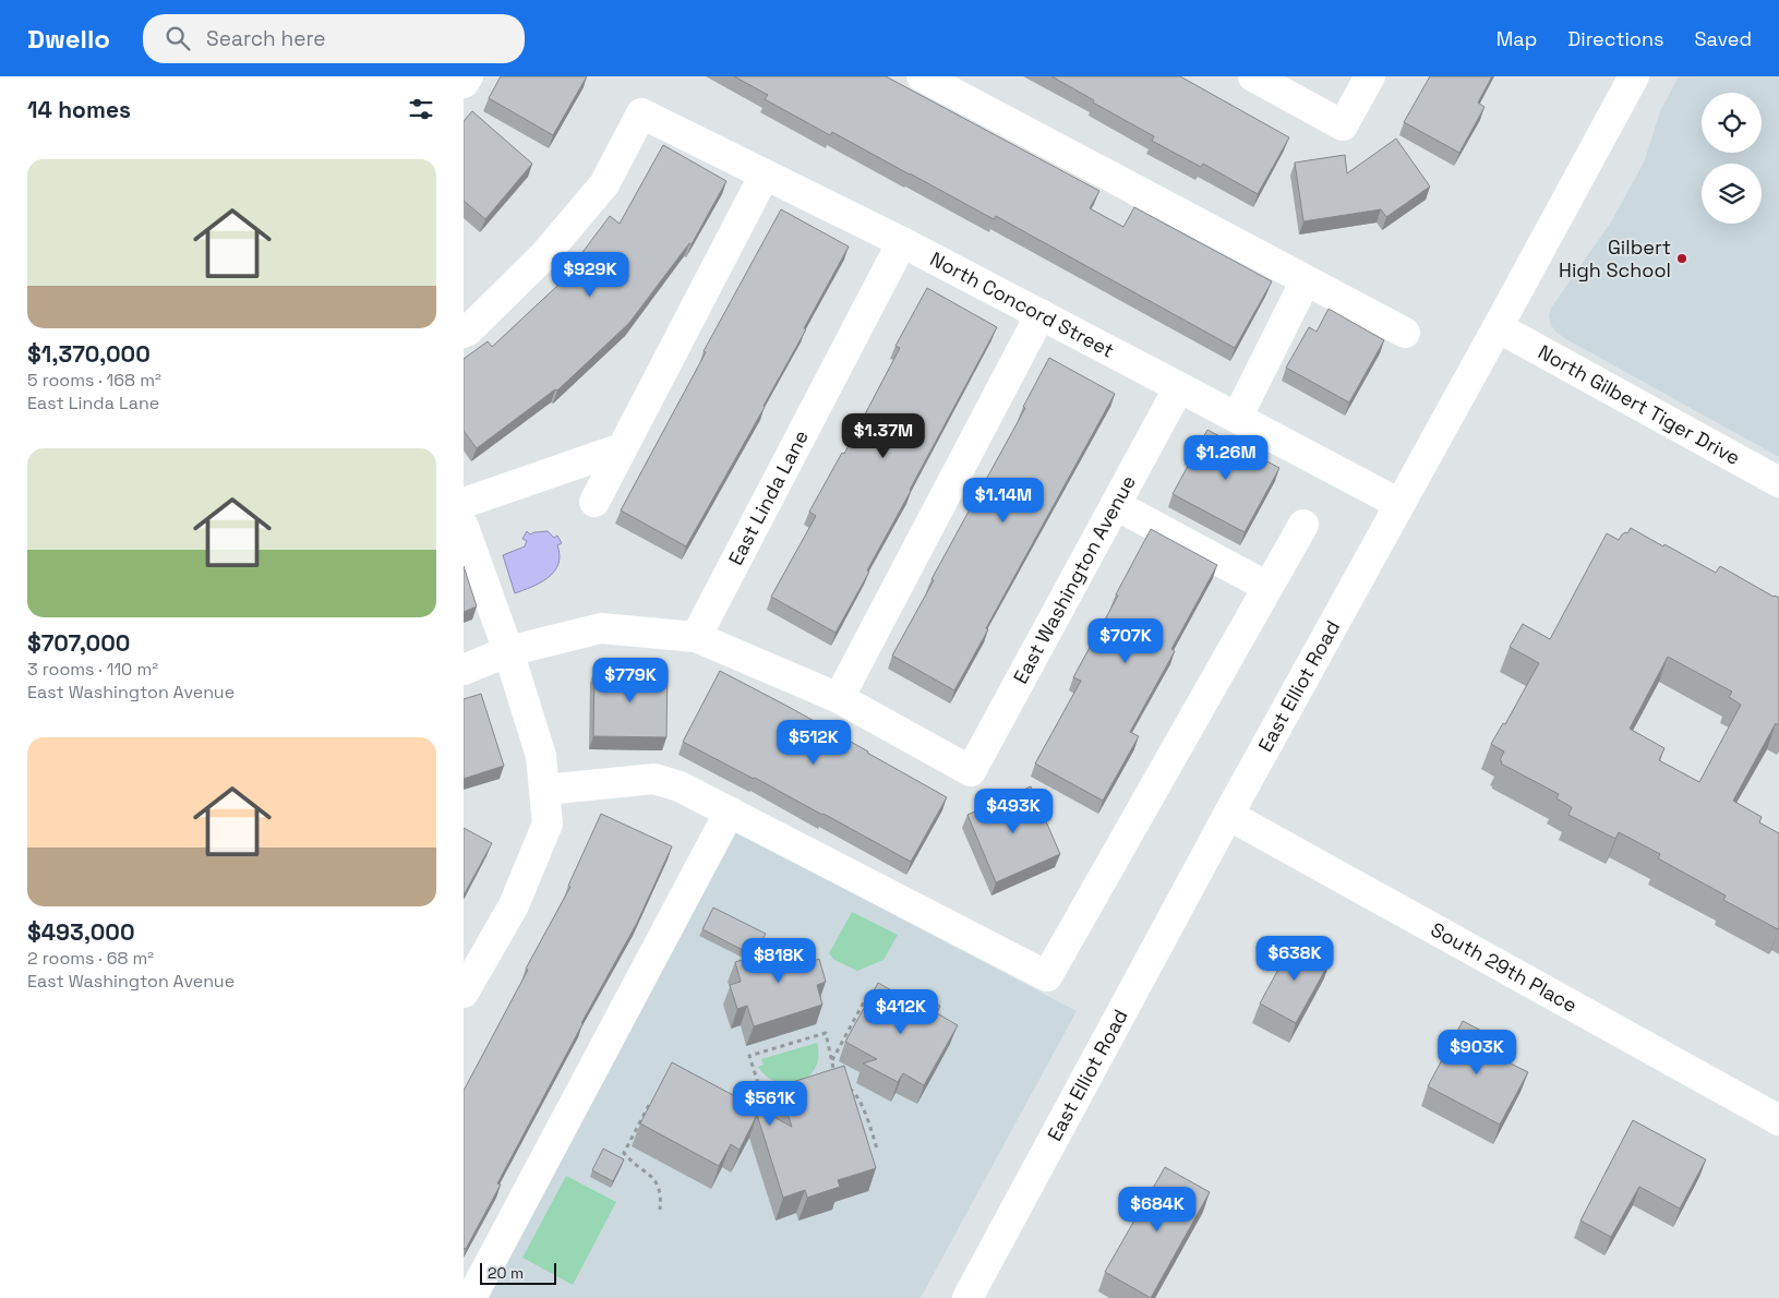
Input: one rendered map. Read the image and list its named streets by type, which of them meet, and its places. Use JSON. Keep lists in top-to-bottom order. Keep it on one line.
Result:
{"streets":{"street":["North Concord Street","North Gilbert Tiger Drive","East Linda Lane","East Washington Avenue","East Elliot Road","South 29th Place"]},"crossings":[["North Concord Street","East Linda Lane"],["North Concord Street","East Washington Avenue"],["North Concord Street","East Elliot Road"],["North Gilbert Tiger Drive","East Elliot Road"],["East Elliot Road","South 29th Place"]],"places":["Gilbert High School"],"scale_bar":"20 m","page":{"header":"Dwello","search":"Search here","nav":["Map","Directions","Saved"],"heading":"14 homes","list":[{"name":"$1,370,000","note":"5 rooms · 168 m² · East Linda Lane"},{"name":"$707,000","note":"3 rooms · 110 m² · East Washington Avenue"},{"name":"$493,000","note":"2 rooms · 68 m² · East Washington Avenue"}],"price":["$929K","$1.37M","$1.26M","$1.14M","$707K","$779K","$512K","$493K","$638K","$818K","$412K","$903K","$561K","$684K"],"scale":"20 m"}}
